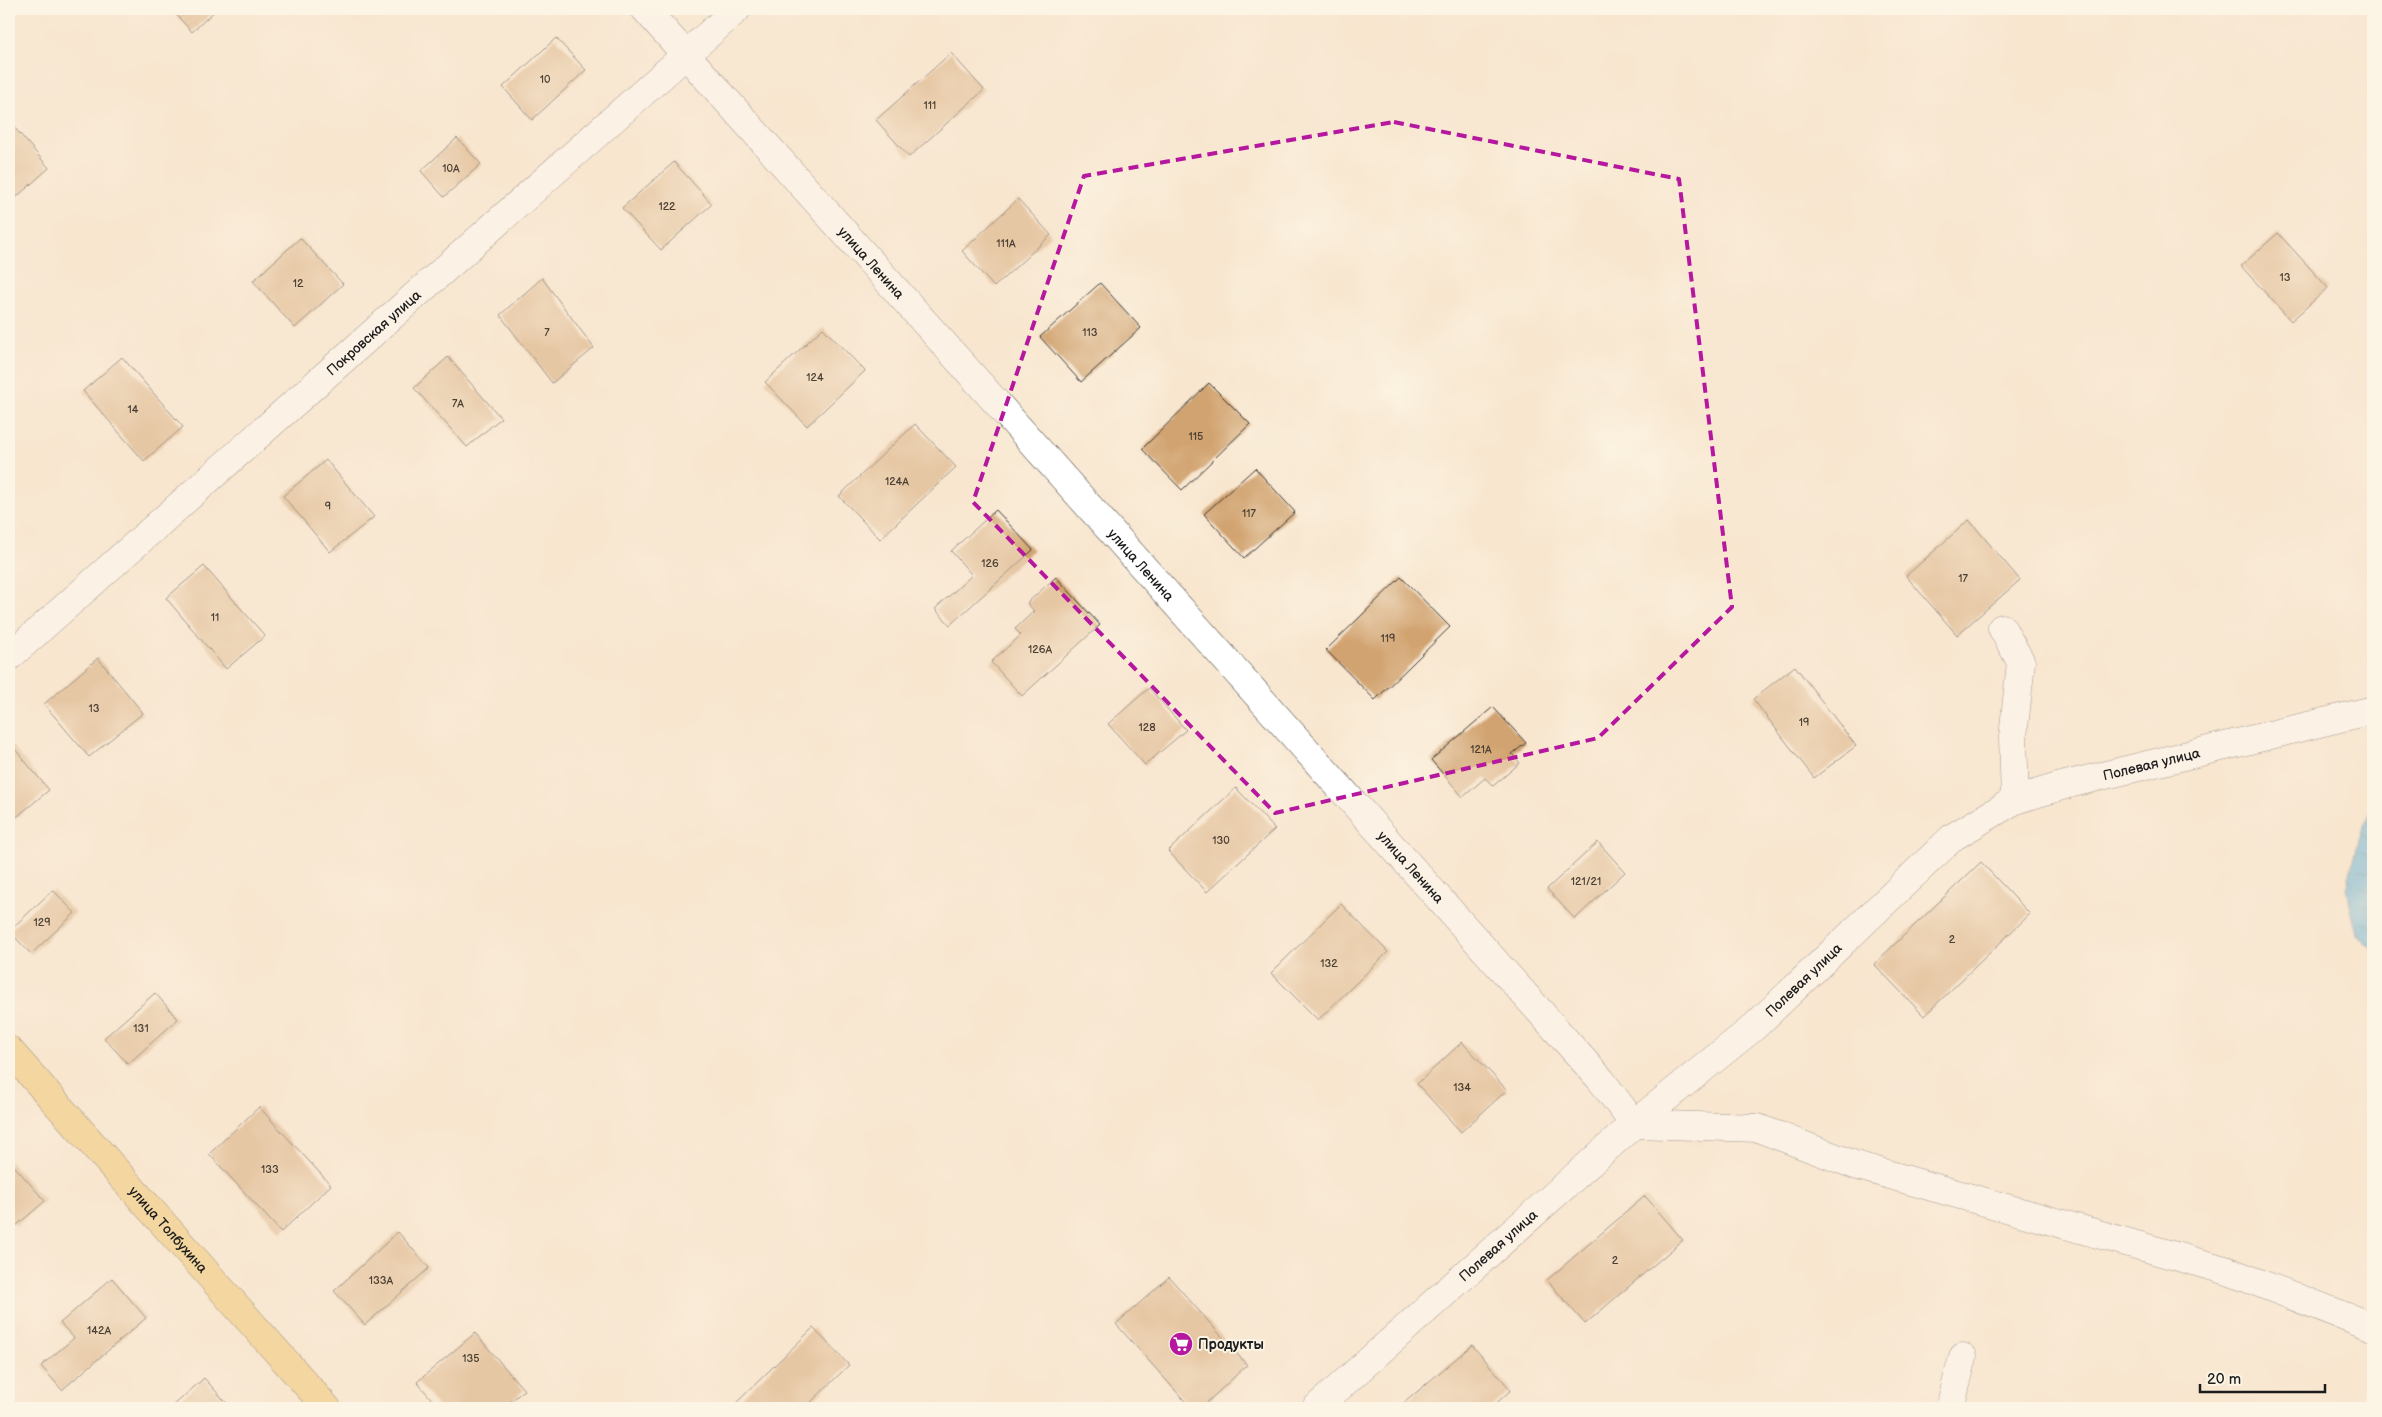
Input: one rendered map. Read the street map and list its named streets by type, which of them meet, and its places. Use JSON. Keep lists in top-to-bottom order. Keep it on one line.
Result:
{"streets":{"main road":["улица Толбухина"],"street":["улица Ленина","Покровская улица","Полевая улица"]},"crossings":[["улица Ленина","Покровская улица"],["улица Ленина","Полевая улица"]],"places":{"supermarket":["Продукты"]},"house_numbers":["10","111","10А","122","111А","13","12","7","113","124","7А","14","115","124А","9","117","126","17","11","119","126А","13","19","128","121А","130","121/21","129","2","132","131","134","133","2","133А","142А","135"],"scale_bar":"20 m"}
